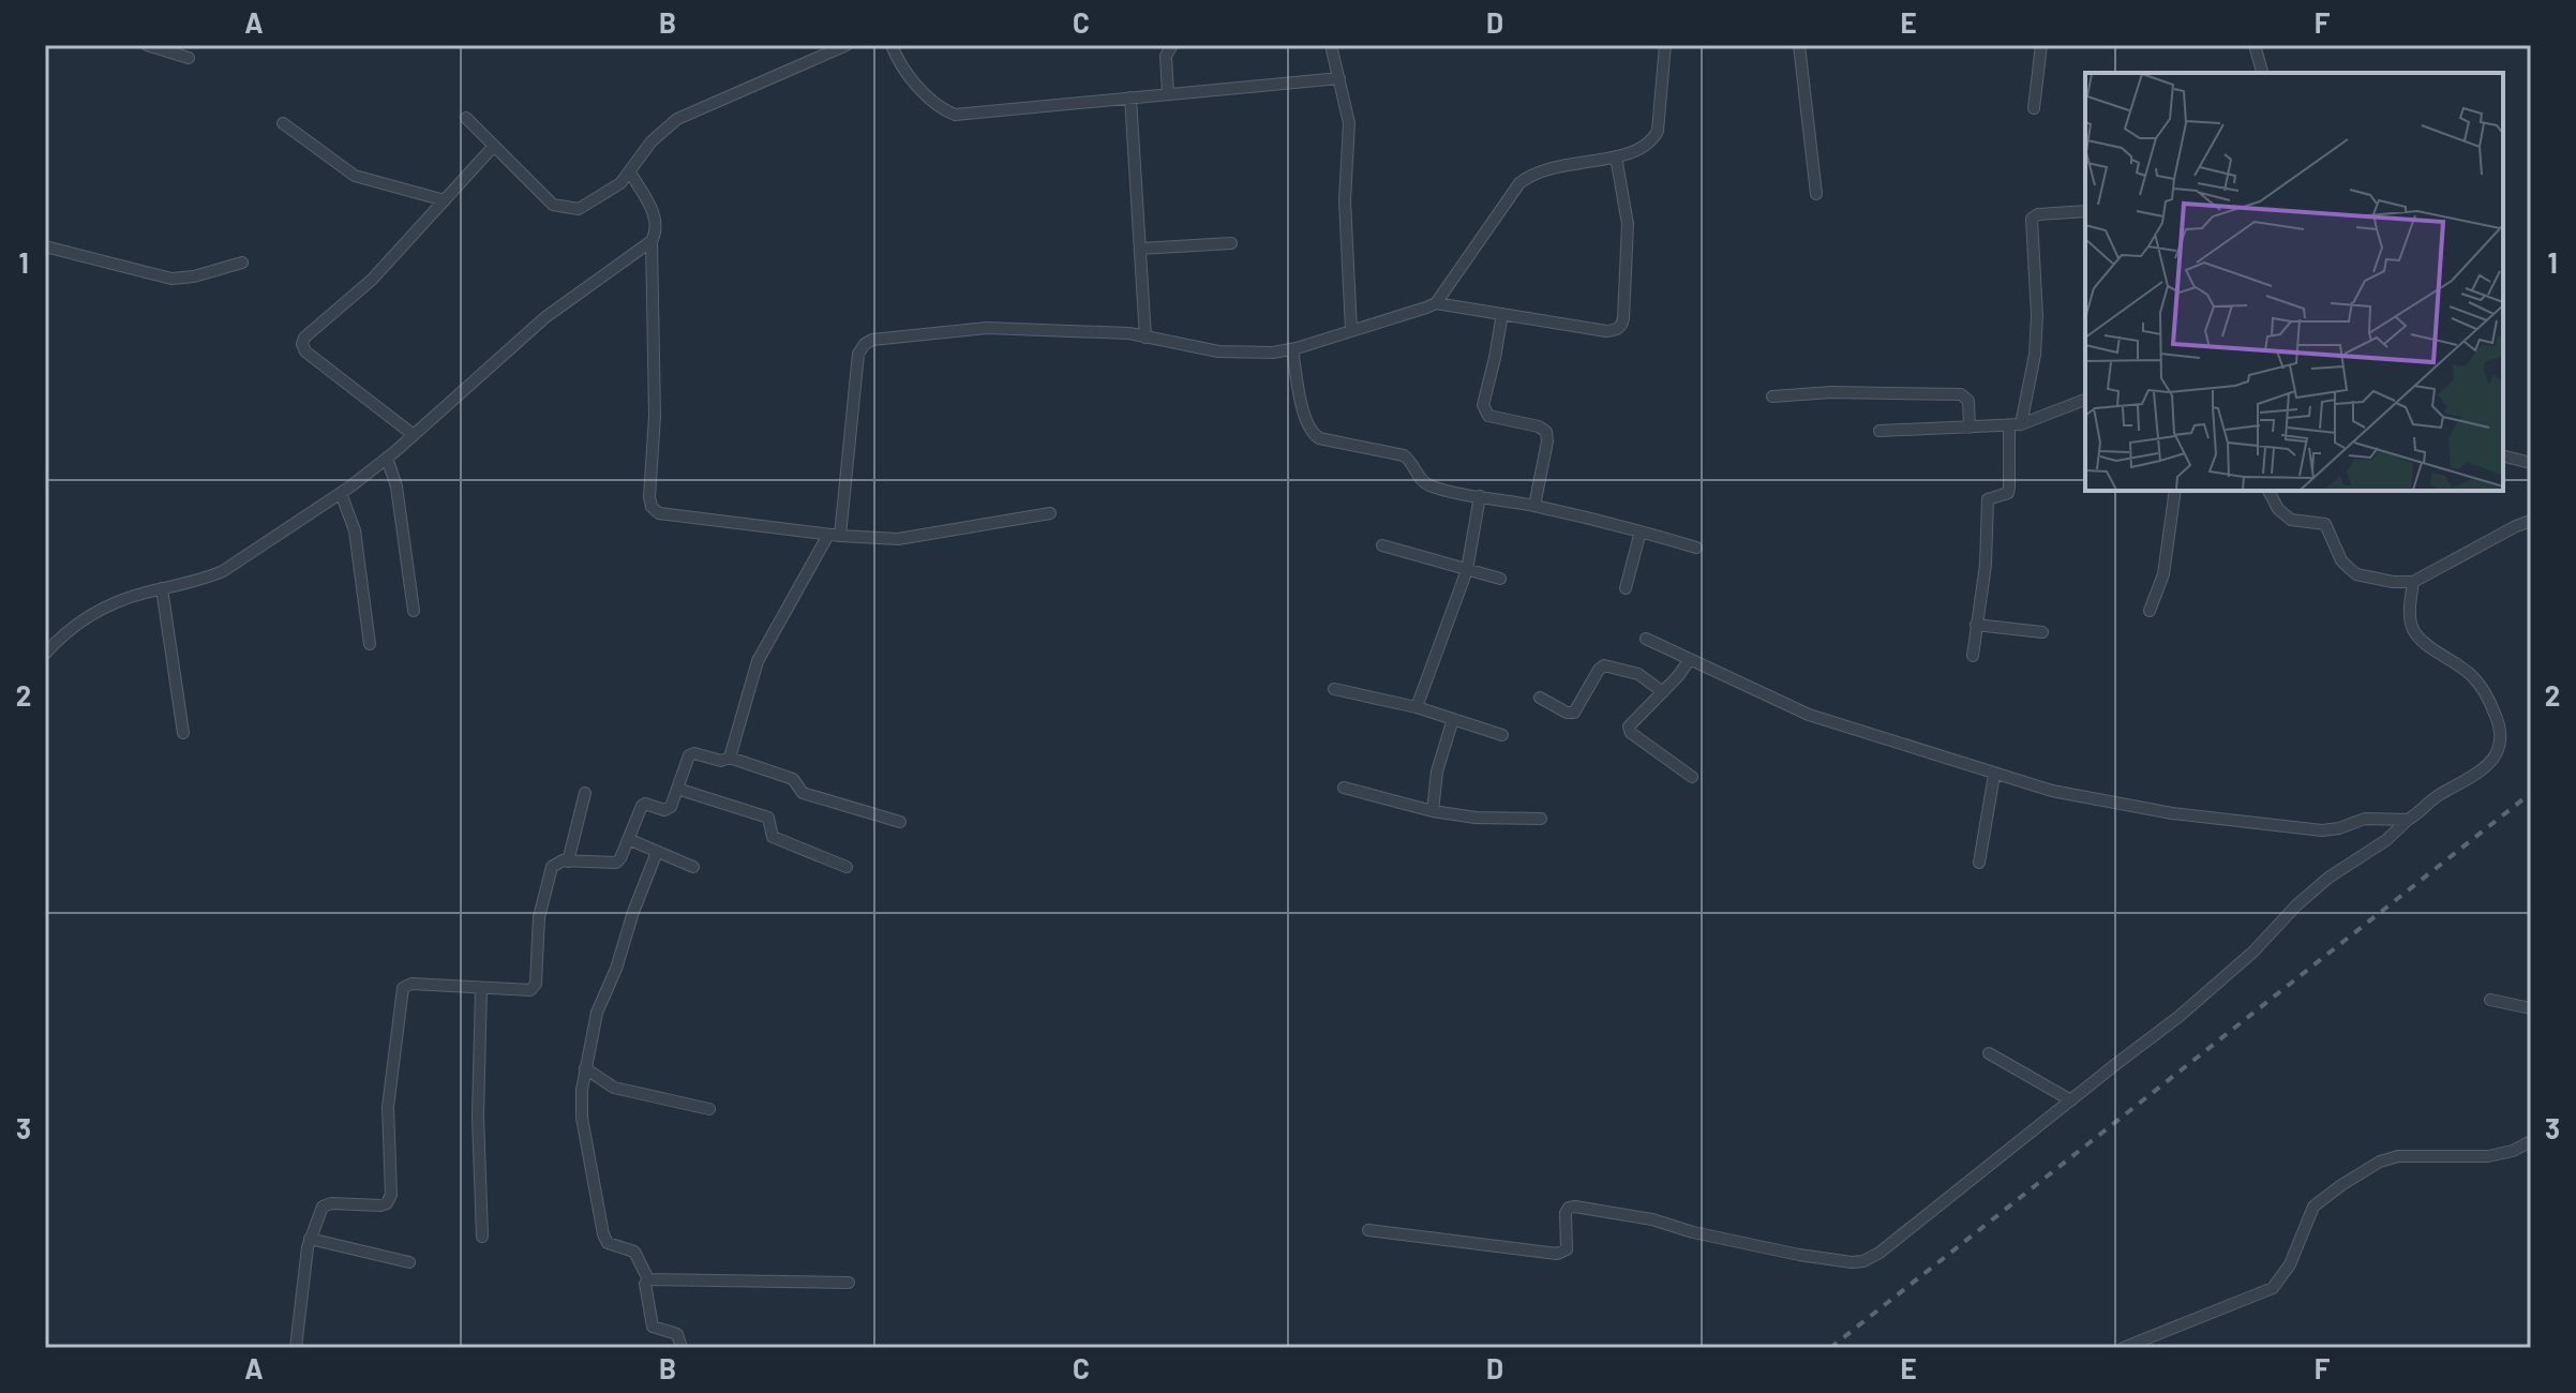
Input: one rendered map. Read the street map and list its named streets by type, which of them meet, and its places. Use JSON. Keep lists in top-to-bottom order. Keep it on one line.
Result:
{"grid":{"columns":["A","B","C","D","E","F"],"rows":["1","2","3"]}}
